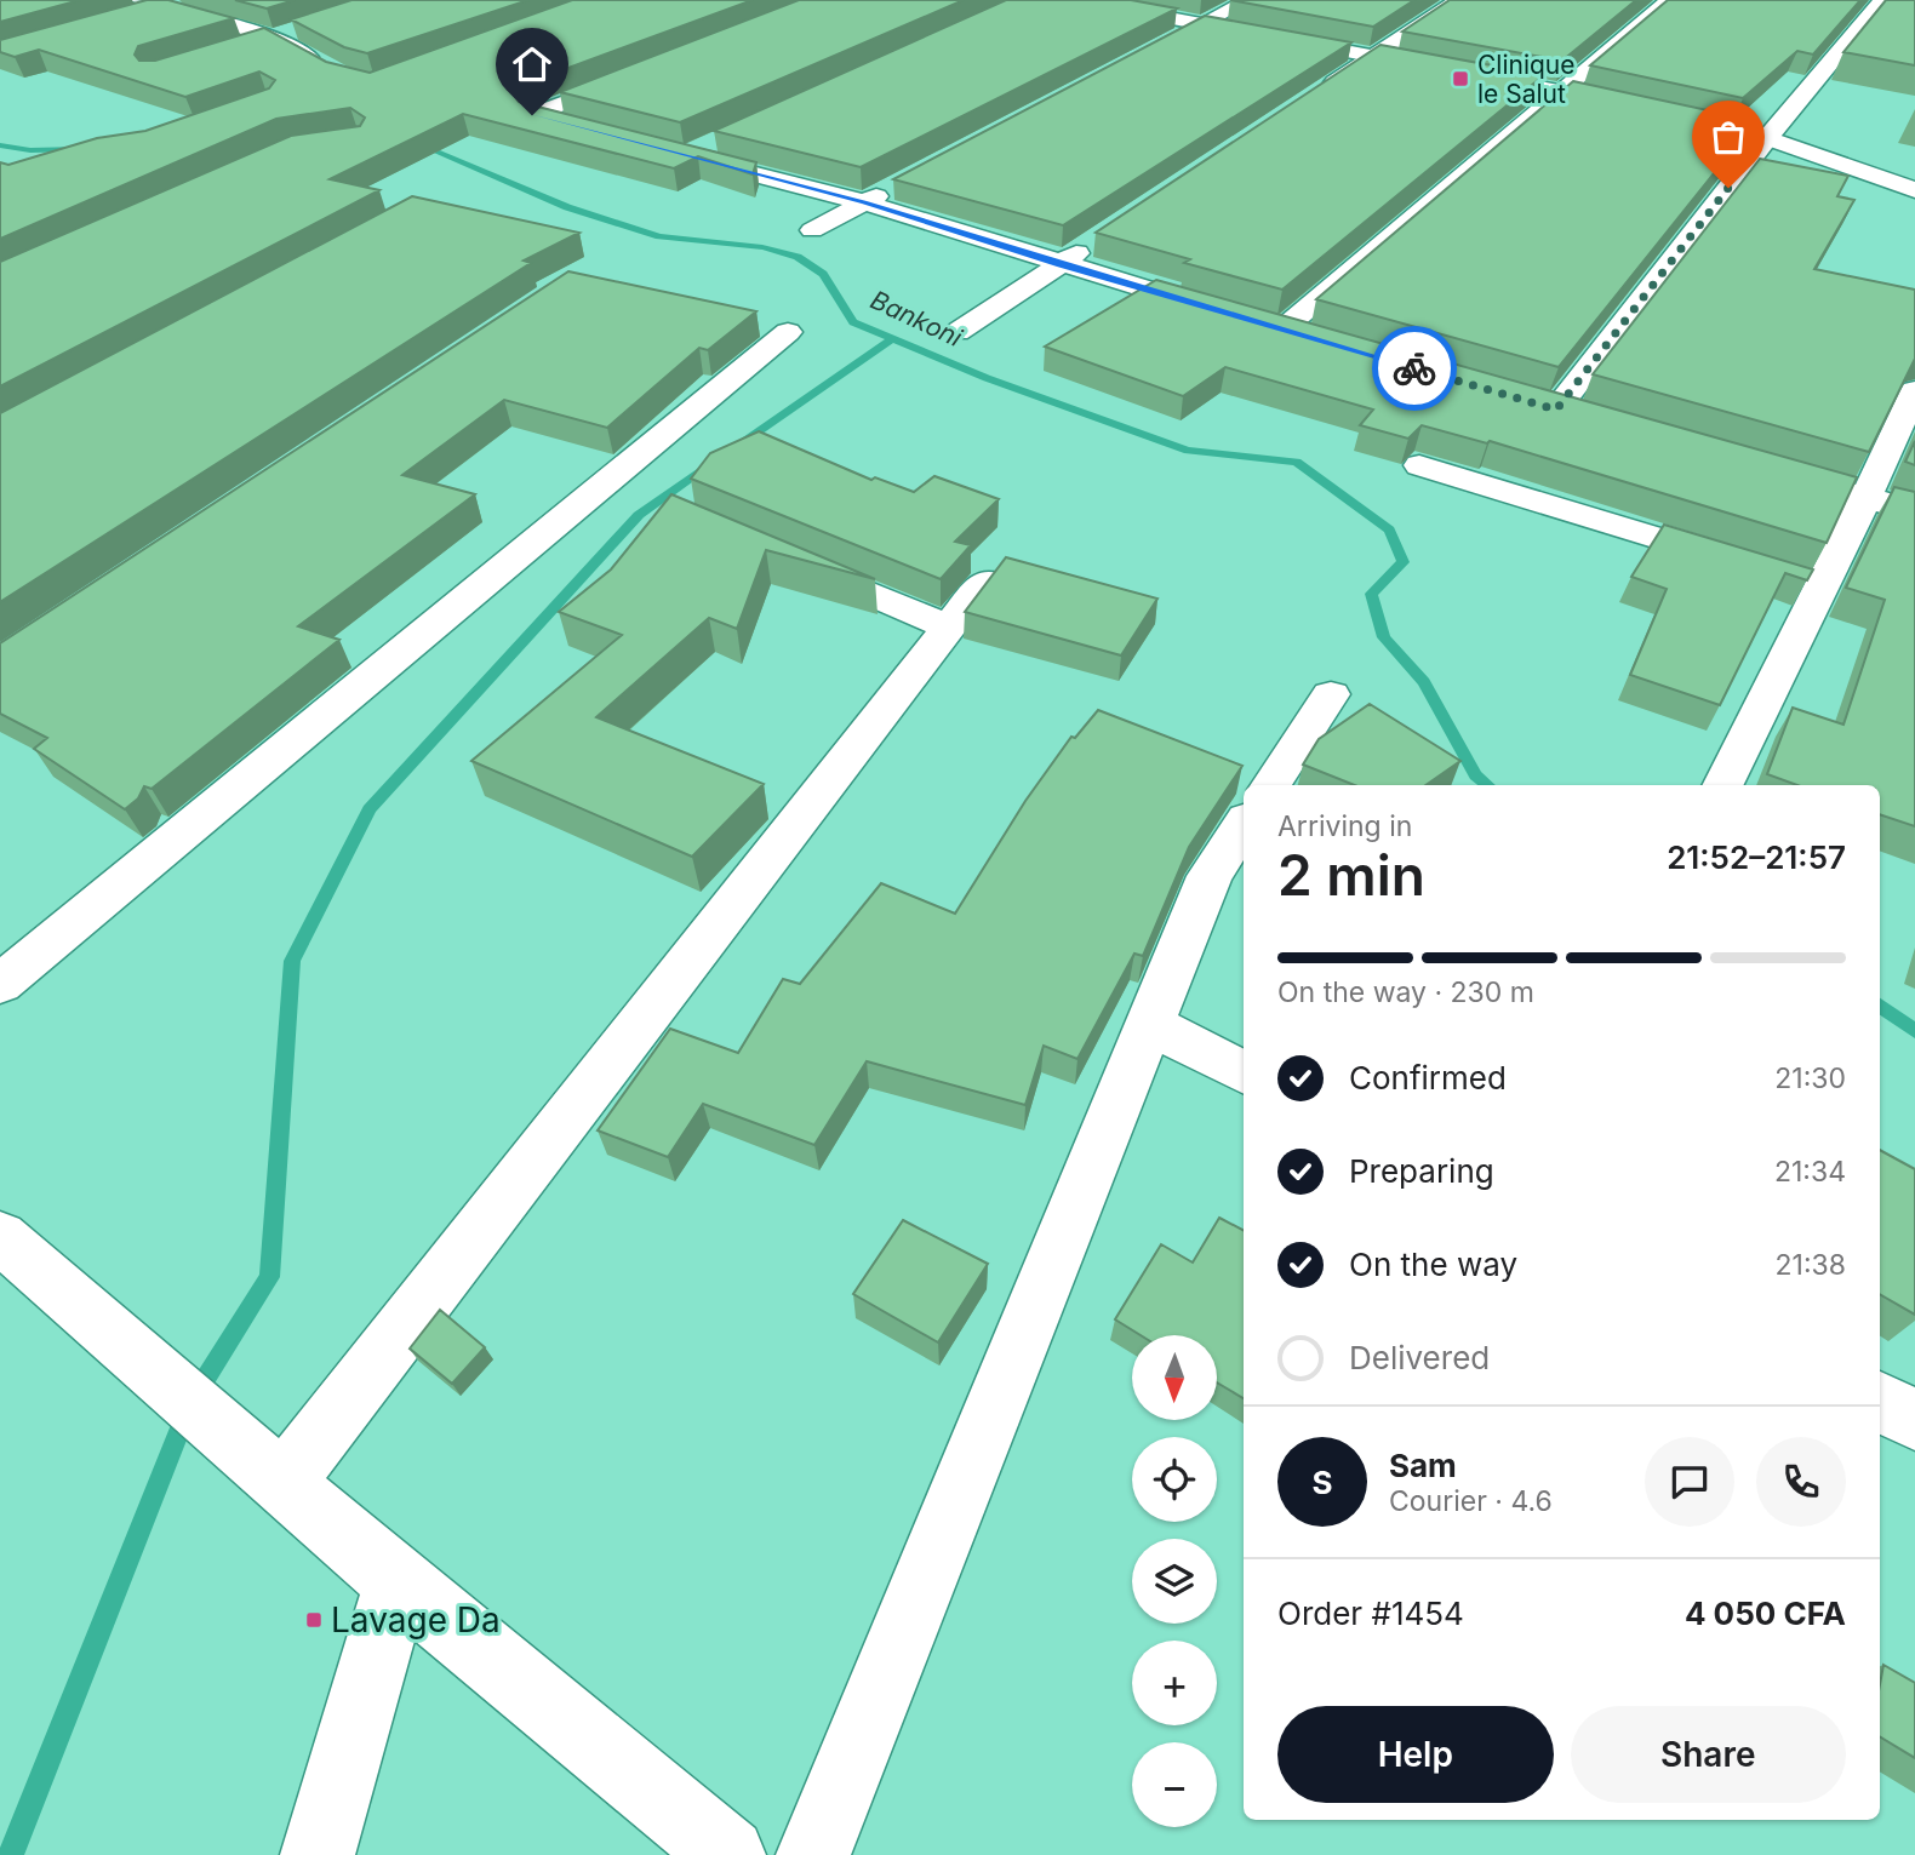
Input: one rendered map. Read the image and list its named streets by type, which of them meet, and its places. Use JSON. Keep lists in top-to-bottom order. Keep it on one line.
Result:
{"water":["Bankoni"],"places":{"transit":["Clinique le Salut","Lavage Da"]},"north":"bottom","page":{"heading":["2 min","Arriving in","21:52–21:57"],"panel":["Sam","Courier · 4.6","Order #1454","4 050 CFA"],"bar":"On the way · 230 m","list":[["Confirmed","21:30"],["Preparing","21:34"],["On the way","21:38"],"Delivered"],"map_buttons":["+","−"],"round":"S","buttons":["Help","Share"]}}
